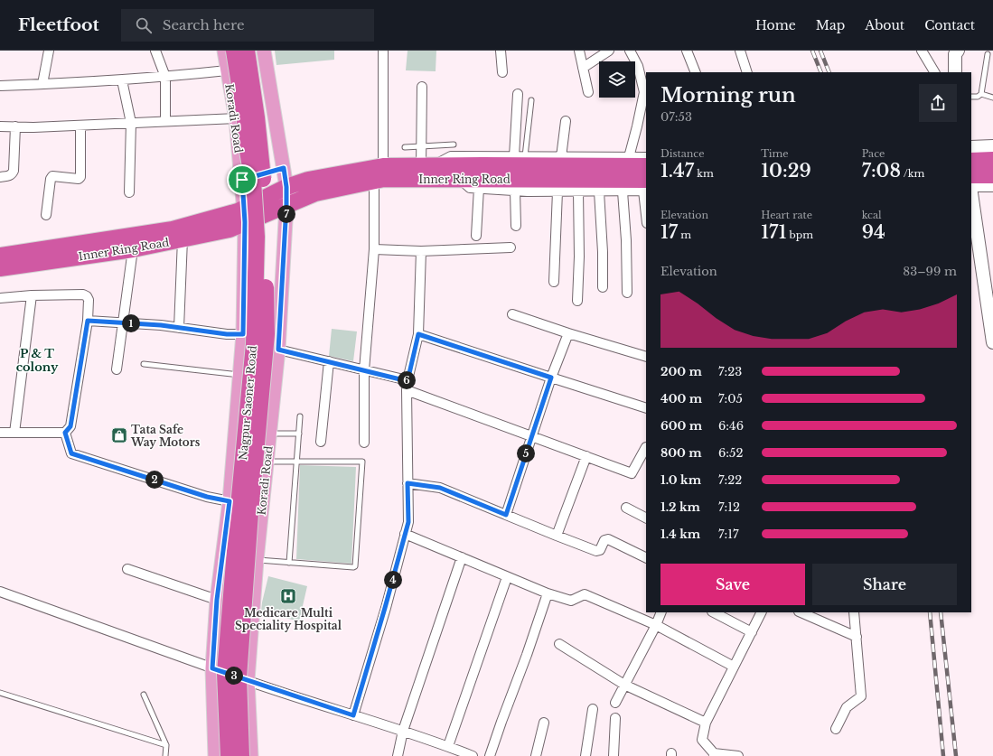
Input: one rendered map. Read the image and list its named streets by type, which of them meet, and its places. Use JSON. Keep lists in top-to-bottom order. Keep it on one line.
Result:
{"streets":{"highway":["Inner Ring Road","Nagpur Saoner Road"],"main road":["Koradi Road"]},"crossings":[["Koradi Road","Inner Ring Road"]],"districts":["P & T colony"],"places":{"shop":["Tata Safe Way Motors"],"hospital":["Medicare Multi Speciality Hospital"]},"page":{"header":"Fleetfoot","search":"Search here","nav":["Home","Map","About","Contact"],"heading":["Morning run","07:53"],"stats":[["Distance","1.47 km"],["Time","10:29"],["Pace","7:08 /km"],["Elevation","17 m"],["Heart rate","171 bpm"],["kcal","94"]],"pins":["7","1","6","5","2","4","3"],"chart":["Elevation","83–99 m"],"list":[{"name":"200 m","note":"7:23"},{"name":"400 m","note":"7:05"},{"name":"600 m","note":"6:46"},{"name":"800 m","note":"6:52"},{"name":"1.0 km","note":"7:22"},{"name":"1.2 km","note":"7:12"},{"name":"1.4 km","note":"7:17"}],"buttons":["Save","Share"]}}
